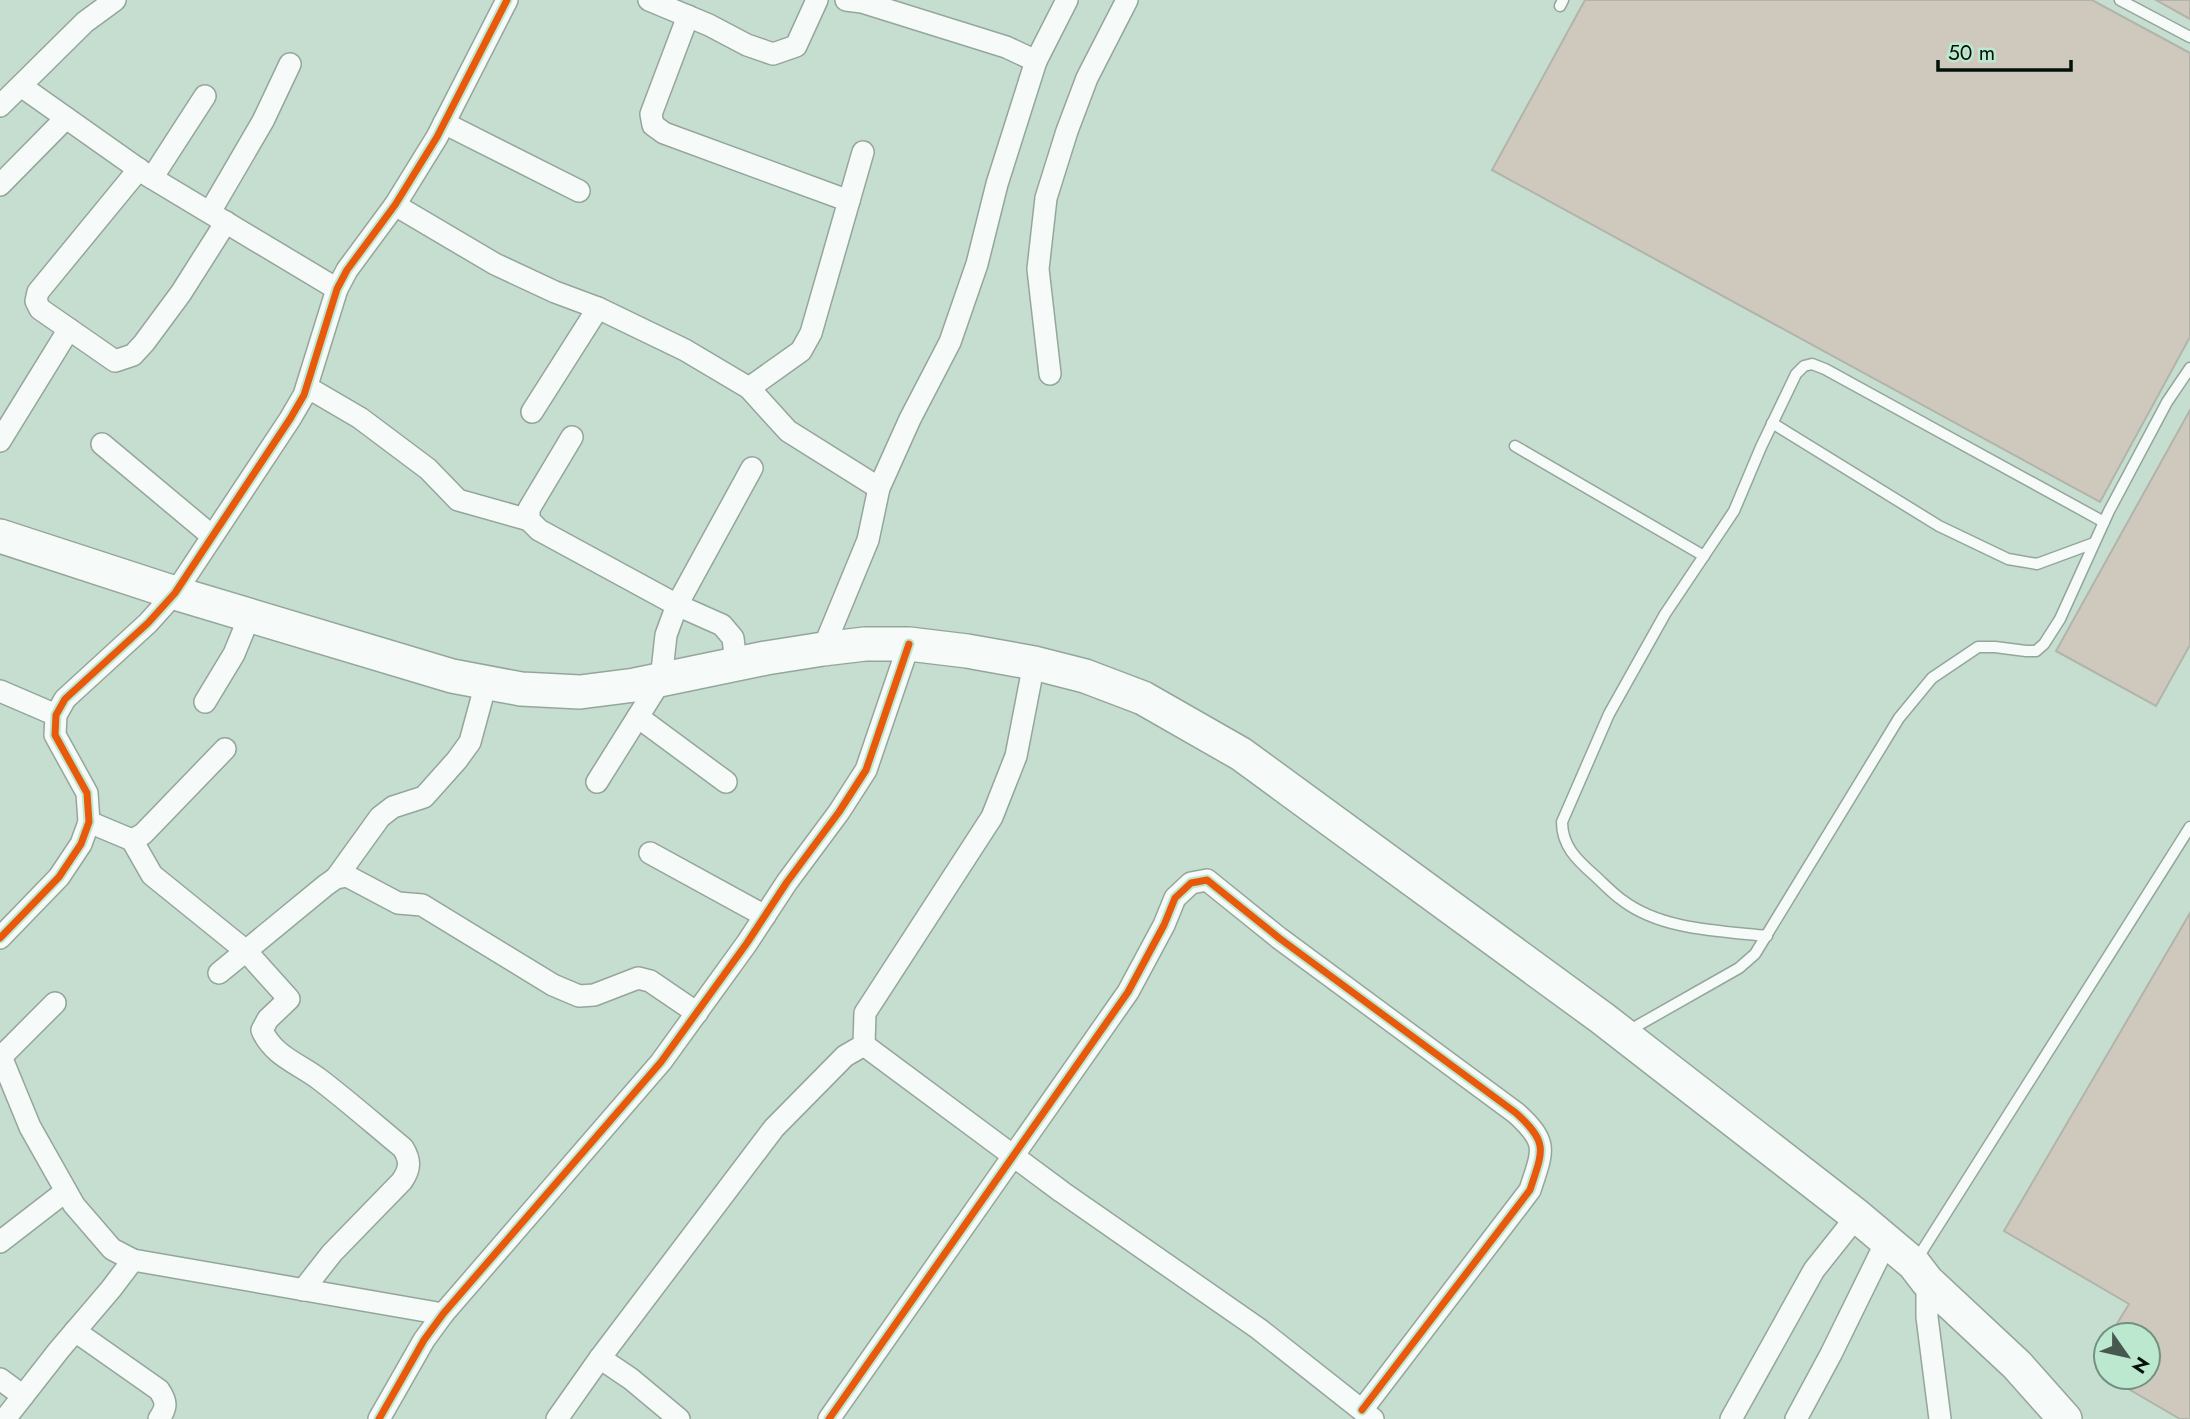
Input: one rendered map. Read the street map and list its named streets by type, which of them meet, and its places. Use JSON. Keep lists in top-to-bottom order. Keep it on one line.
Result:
{"scale_bar":"50 m","north":"bottom right"}
